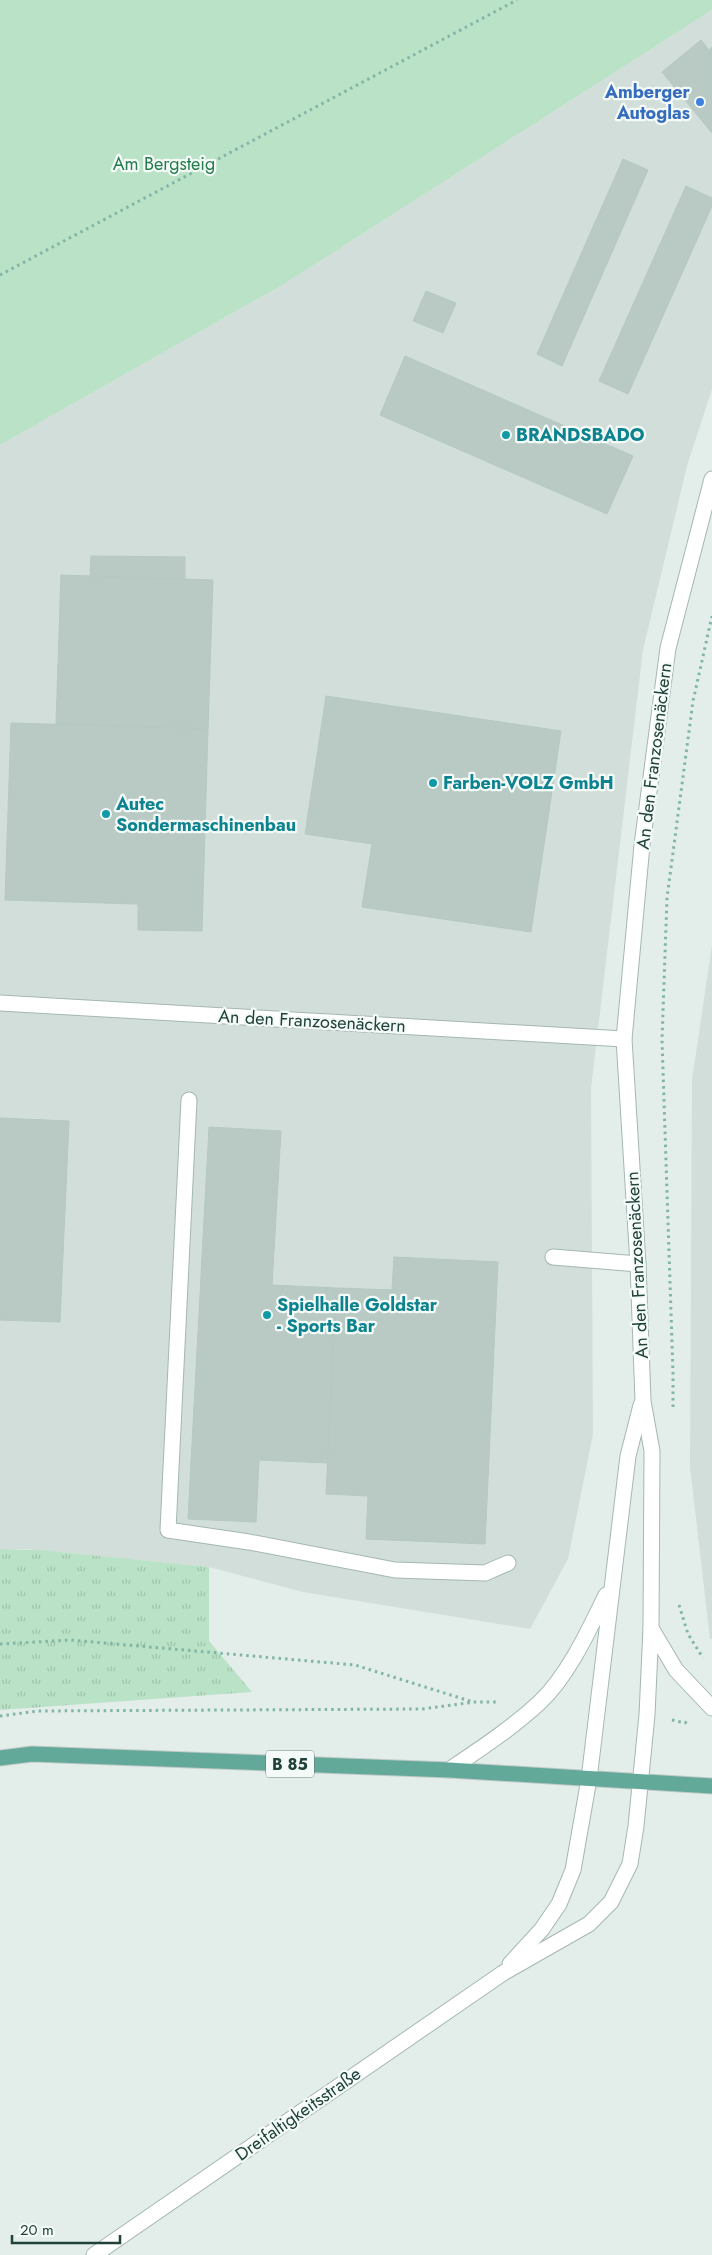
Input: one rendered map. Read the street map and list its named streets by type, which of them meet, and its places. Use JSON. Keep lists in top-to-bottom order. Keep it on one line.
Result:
{"streets":{"main road":["B 85"],"street":["An den Franzosenäckern","Dreifaltigkeitsstraße"]},"crossings":[["An den Franzosenäckern","Dreifaltigkeitsstraße"],["B 85","Dreifaltigkeitsstraße"]],"parks":["Am Bergsteig"],"places":["Amberger Autoglas","BRANDSBADO","Farben-VOLZ GmbH","Autec Sondermaschinenbau","Spielhalle Goldstar - Sports Bar"],"scale_bar":"20 m"}
